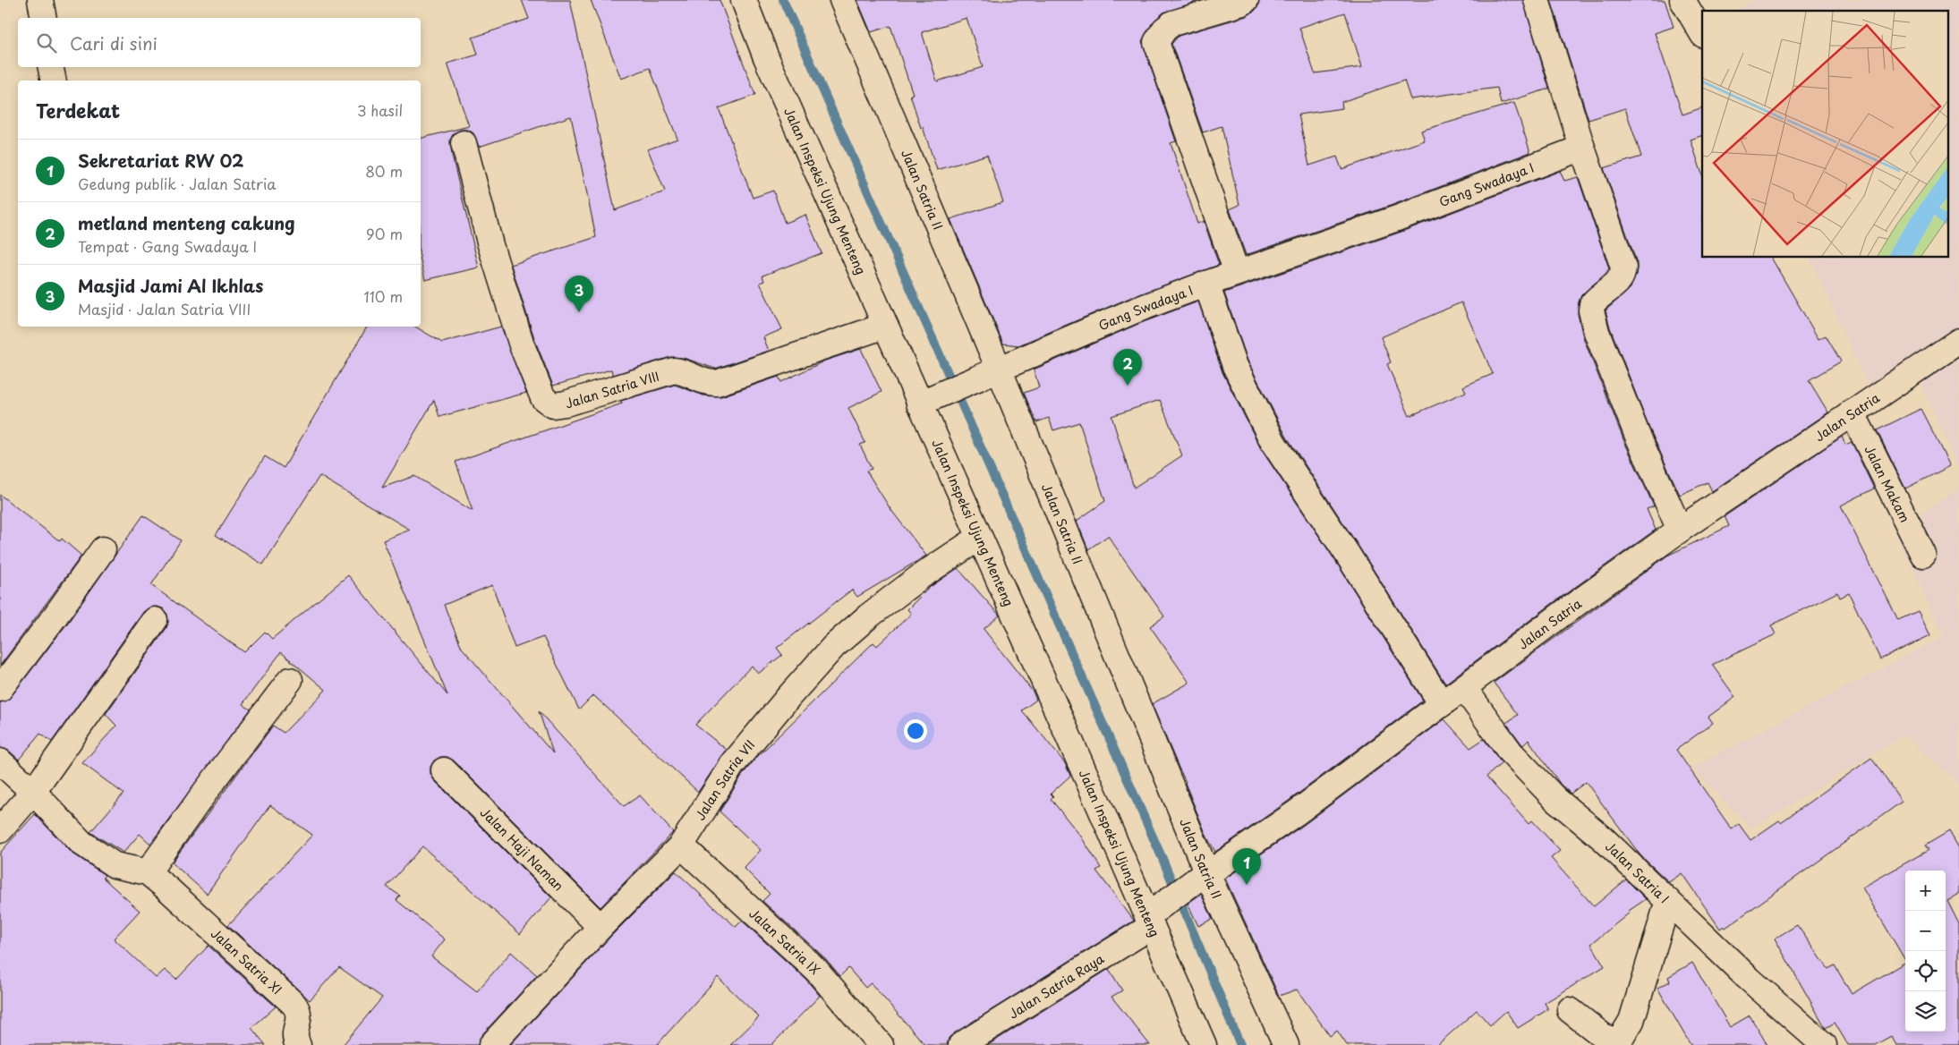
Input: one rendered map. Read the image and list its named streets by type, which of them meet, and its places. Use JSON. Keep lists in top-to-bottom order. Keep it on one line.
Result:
{"streets":{"street":["Gang Swadaya I","Jalan Satria II","Jalan Inspeksi Ujung Menteng","Jalan Satria VIII","Jalan Satria","Jalan Makam","Jalan Satria VII","Jalan Haji Naman","Jalan Satria I","Jalan Satria IX","Jalan Satria XI","Jalan Satria Raya"]},"crossings":[["Gang Swadaya I","Jalan Satria II"],["Gang Swadaya I","Jalan Inspeksi Ujung Menteng"],["Jalan Satria II","Jalan Satria"],["Jalan Inspeksi Ujung Menteng","Jalan Satria VIII"],["Jalan Inspeksi Ujung Menteng","Jalan Satria"],["Jalan Inspeksi Ujung Menteng","Jalan Satria VII"],["Jalan Inspeksi Ujung Menteng","Jalan Satria Raya"],["Jalan Satria","Jalan Makam"],["Jalan Satria","Jalan Satria I"],["Jalan Satria","Jalan Satria Raya"],["Jalan Satria VII","Jalan Haji Naman"],["Jalan Satria VII","Jalan Satria IX"]],"page":{"search":"Cari di sini","heading":["Terdekat","3 hasil"],"list":[{"mark":"1","name":"Sekretariat RW 02","note":"Gedung publik · Jalan Satria","value":"80 m"},{"mark":"2","name":"metland menteng cakung","note":"Tempat · Gang Swadaya I","value":"90 m"},{"mark":"3","name":"Masjid Jami Al Ikhlas","note":"Masjid · Jalan Satria VIII","value":"110 m"}],"pins":["3","2","1"],"map_buttons":["+","−"]}}
